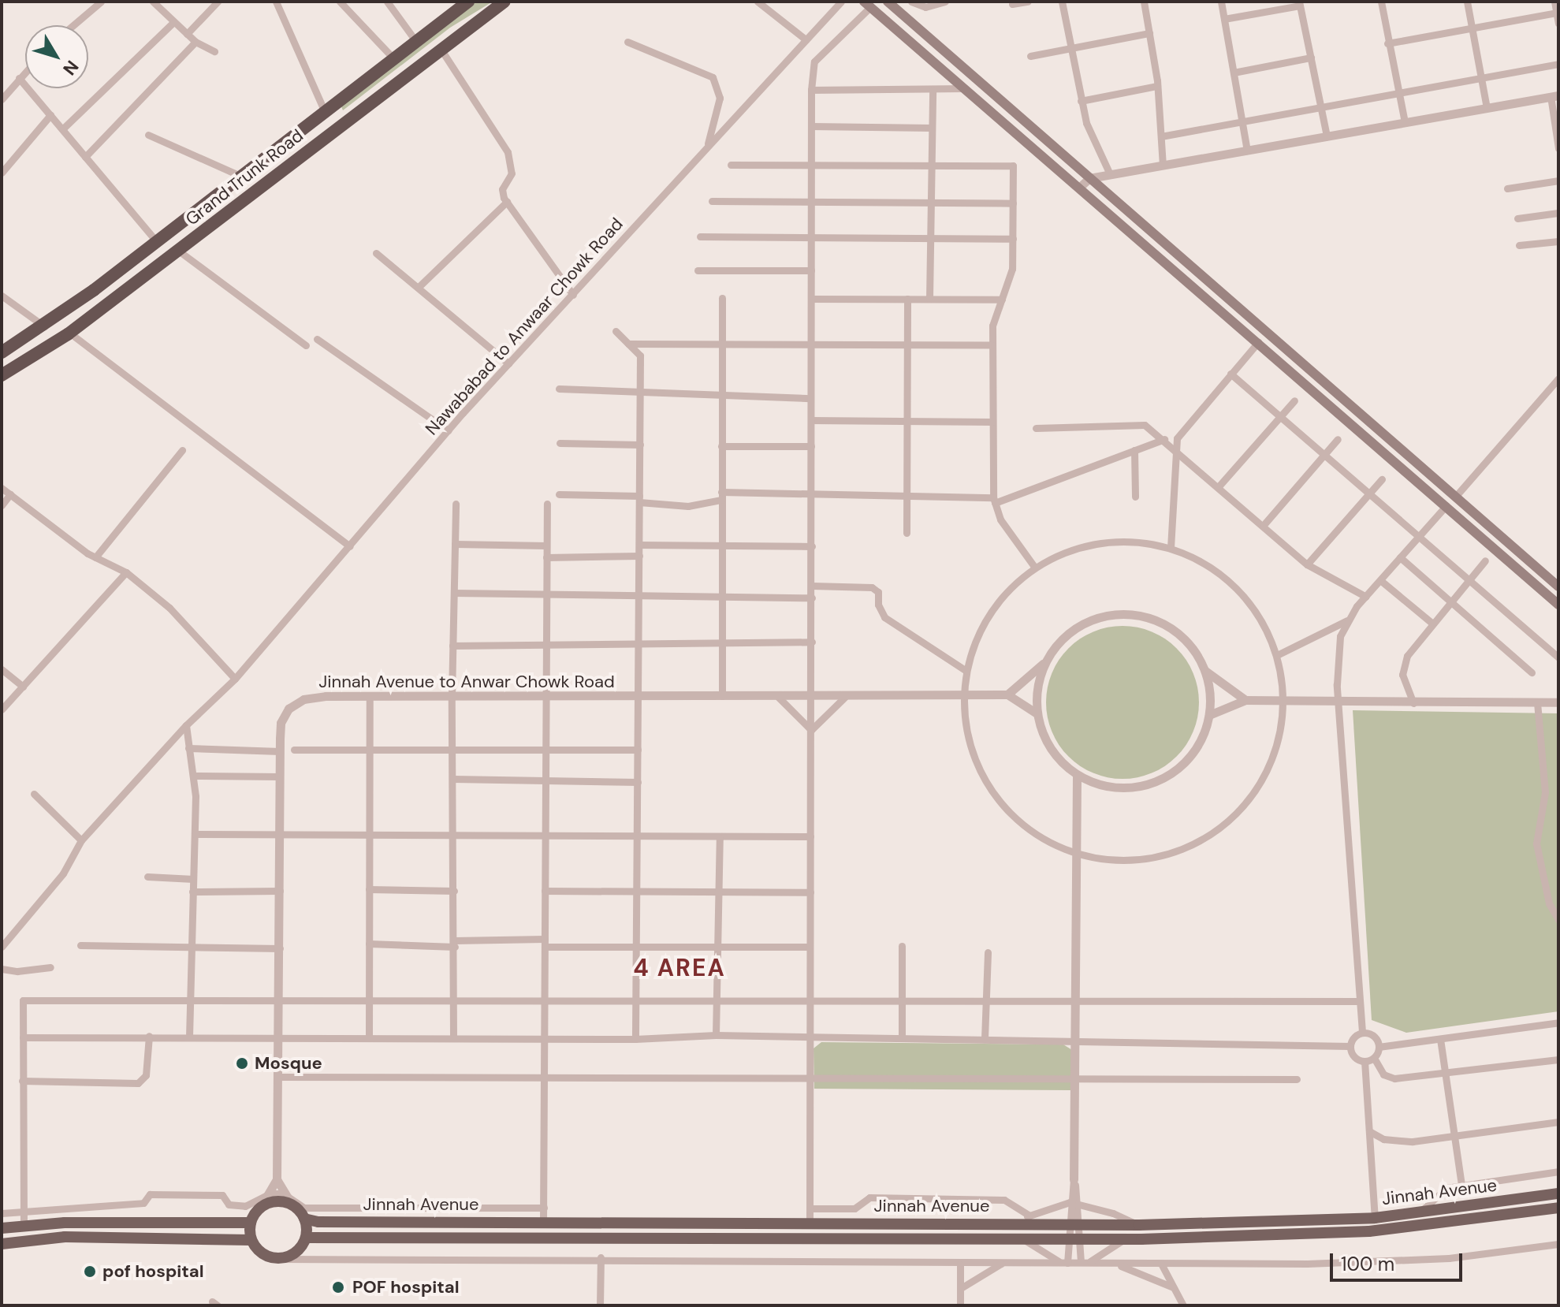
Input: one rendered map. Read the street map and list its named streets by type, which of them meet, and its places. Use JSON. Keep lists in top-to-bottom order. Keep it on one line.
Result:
{"streets":{"highway":["Grand Trunk Road"],"main road":["Jinnah Avenue"],"street":["Nawababad to Anwaar Chowk Road","Jinnah Avenue to Anwar Chowk Road"]},"districts":["4 AREA"],"places":["Mosque","pof hospital","POF hospital"],"scale_bar":"100 m","north":"bottom right"}
